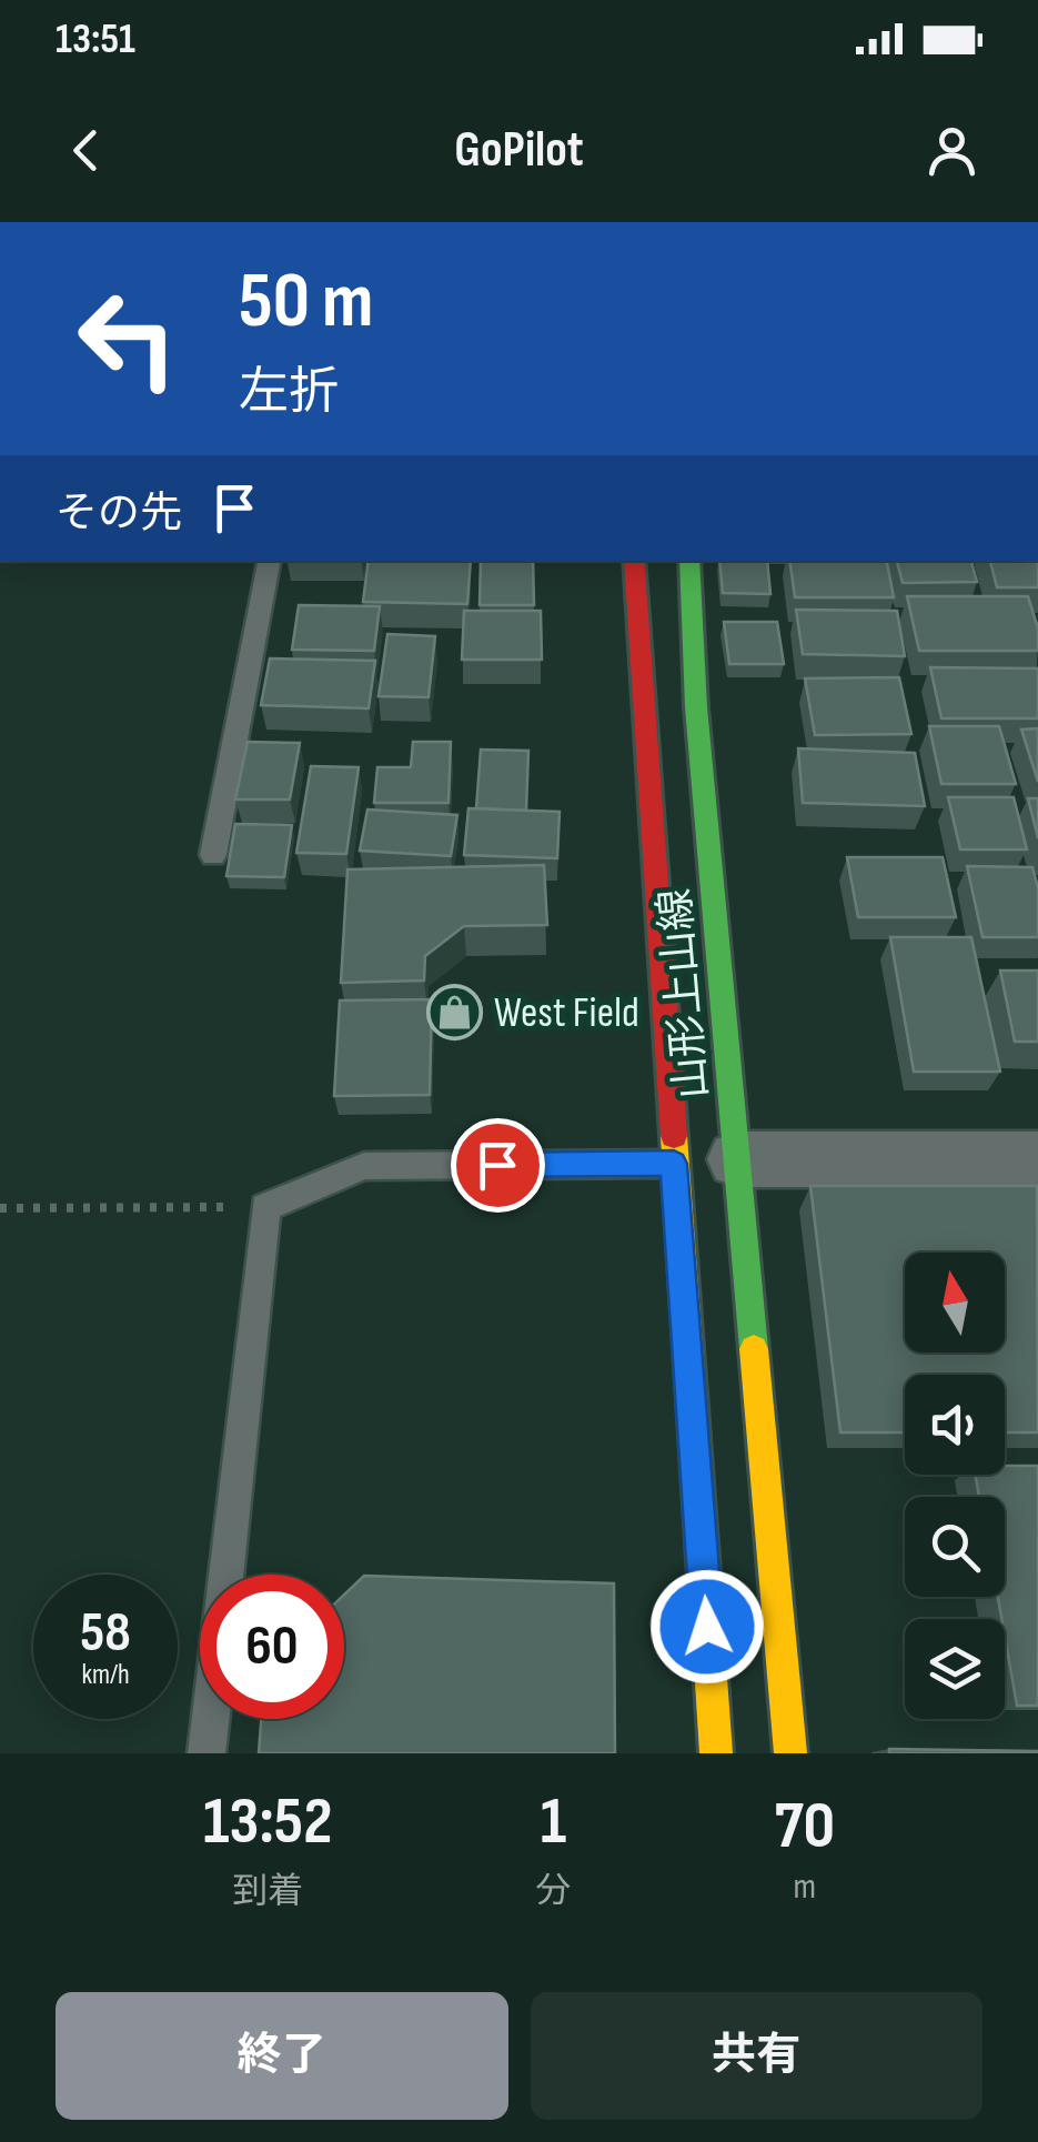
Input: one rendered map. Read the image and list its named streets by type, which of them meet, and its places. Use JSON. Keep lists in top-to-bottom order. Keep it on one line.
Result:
{"streets":{"main road":["山形上山線"]},"places":{"shop":["West Field"]},"north":"top","page":{"status":"13:51","header":"GoPilot","turn":["50 m","左折"],"then":"その先","speed":"58 km/h","limit":"60","eta":["13:52","到着","1","分","70","m"],"buttons":["終了","共有"]}}
